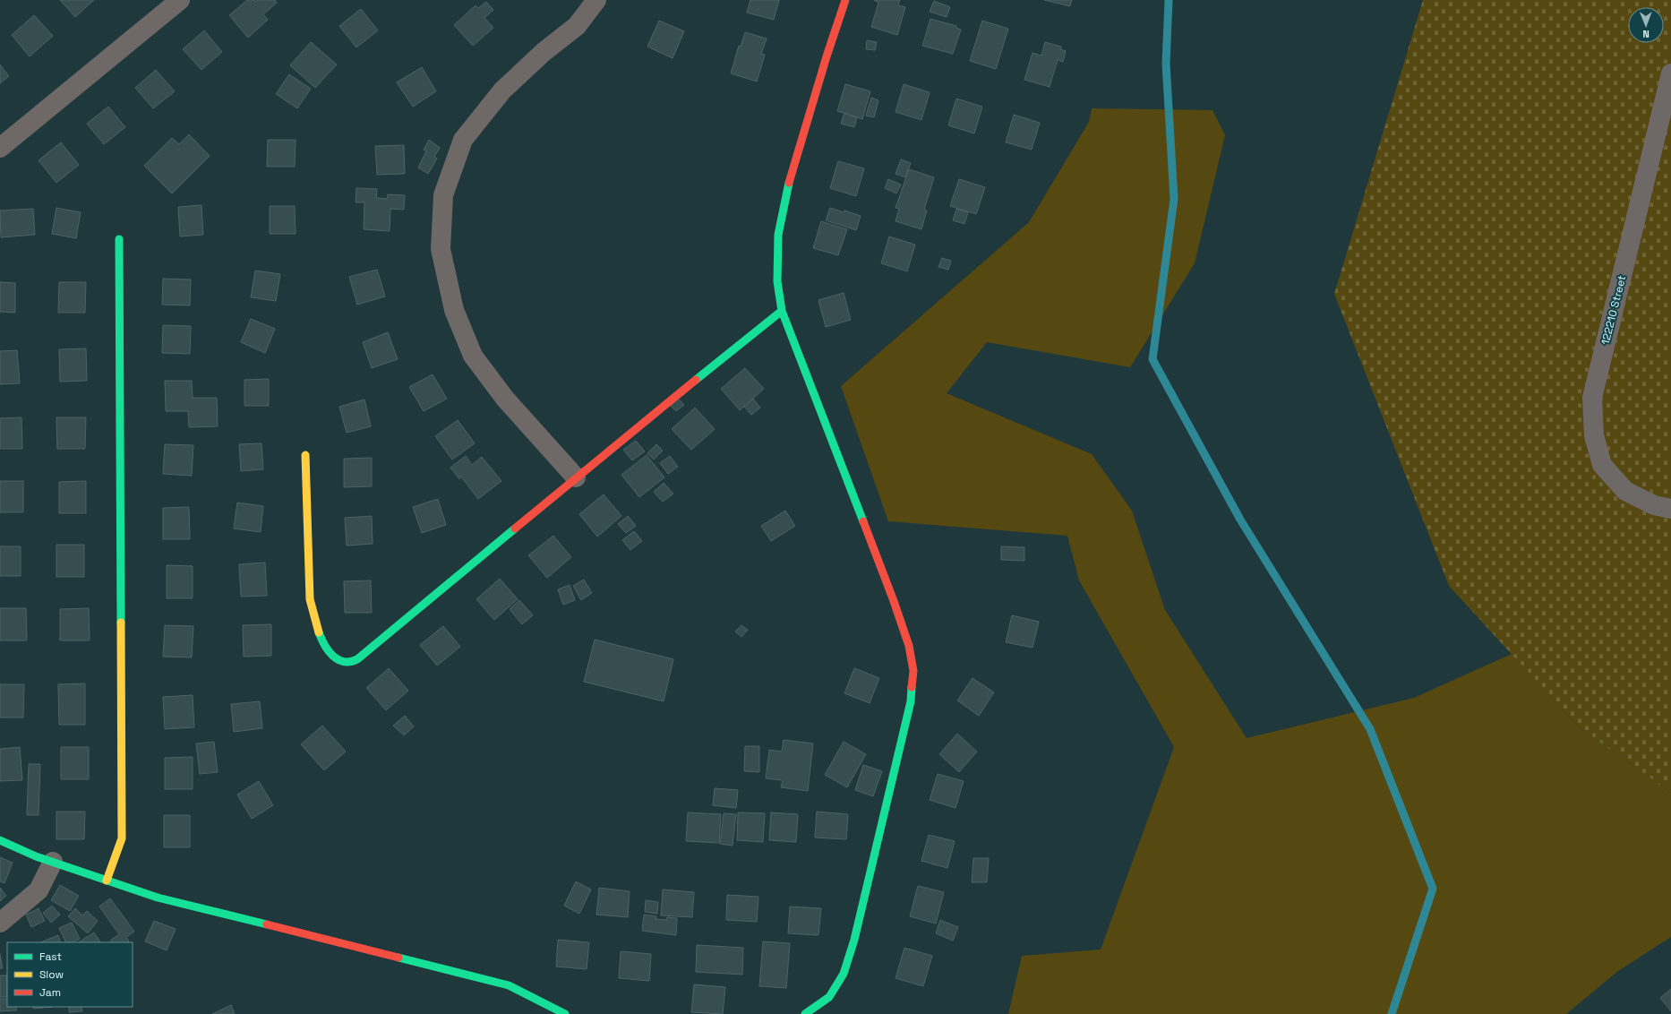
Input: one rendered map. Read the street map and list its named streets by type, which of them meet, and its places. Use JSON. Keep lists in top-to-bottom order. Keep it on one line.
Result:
{"streets":{"street":["122210 Street"]},"legend":["Fast","Slow","Jam"],"north":"bottom"}
